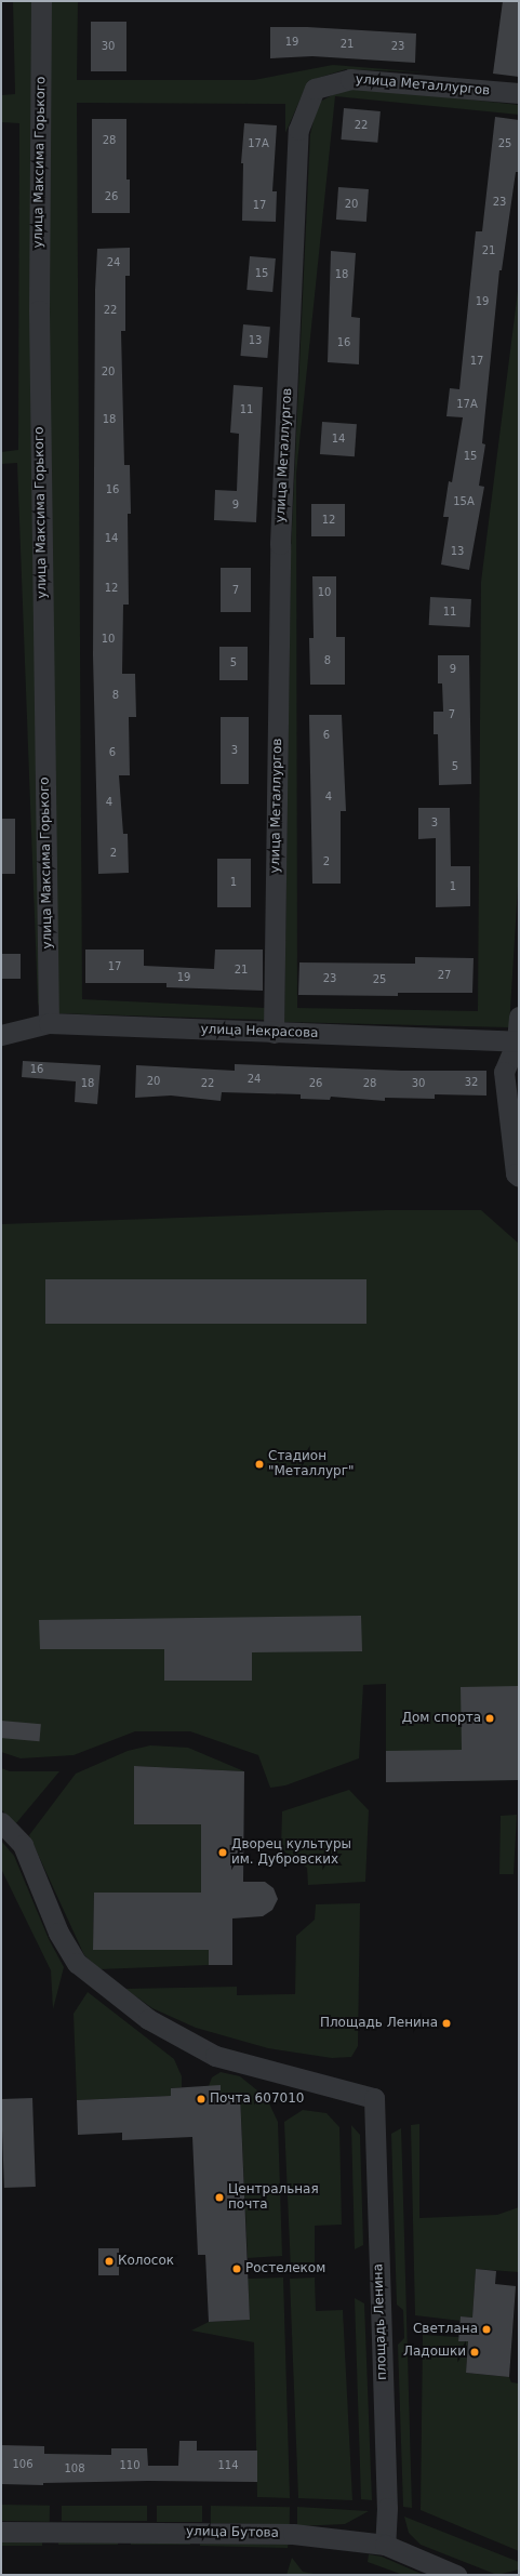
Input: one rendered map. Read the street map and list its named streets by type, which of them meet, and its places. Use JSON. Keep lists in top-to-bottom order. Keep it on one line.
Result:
{"streets":{"street":["улица Металлургов","улица Максима Горького","улица Некрасова","площадь Ленина","улица Бутова"]},"crossings":[["улица Металлургов","улица Некрасова"],["улица Максима Горького","улица Некрасова"],["площадь Ленина","улица Бутова"]],"places":["Стадион \"Металлург\"","Дом спорта","Дворец культуры им. Дубровских","Площадь Ленина","Почта 607010","Центральная почта","Колосок","Ростелеком","Светлана","Ладошки"],"house_numbers":["19","21","30","23","22","28","17А","25","26","23","20","17","21","24","15","18","19","22","13","16","17","20","17А","11","18","14","15","16","15А","9","12","14","13","12","7","10","11","10","8","5","9","8","7","6","3","6","5","4","4","3","2","2","1","1","17","21","27","19","23","25","16","24","20","32","18","22","26","28","30","106","110","114","108"]}
